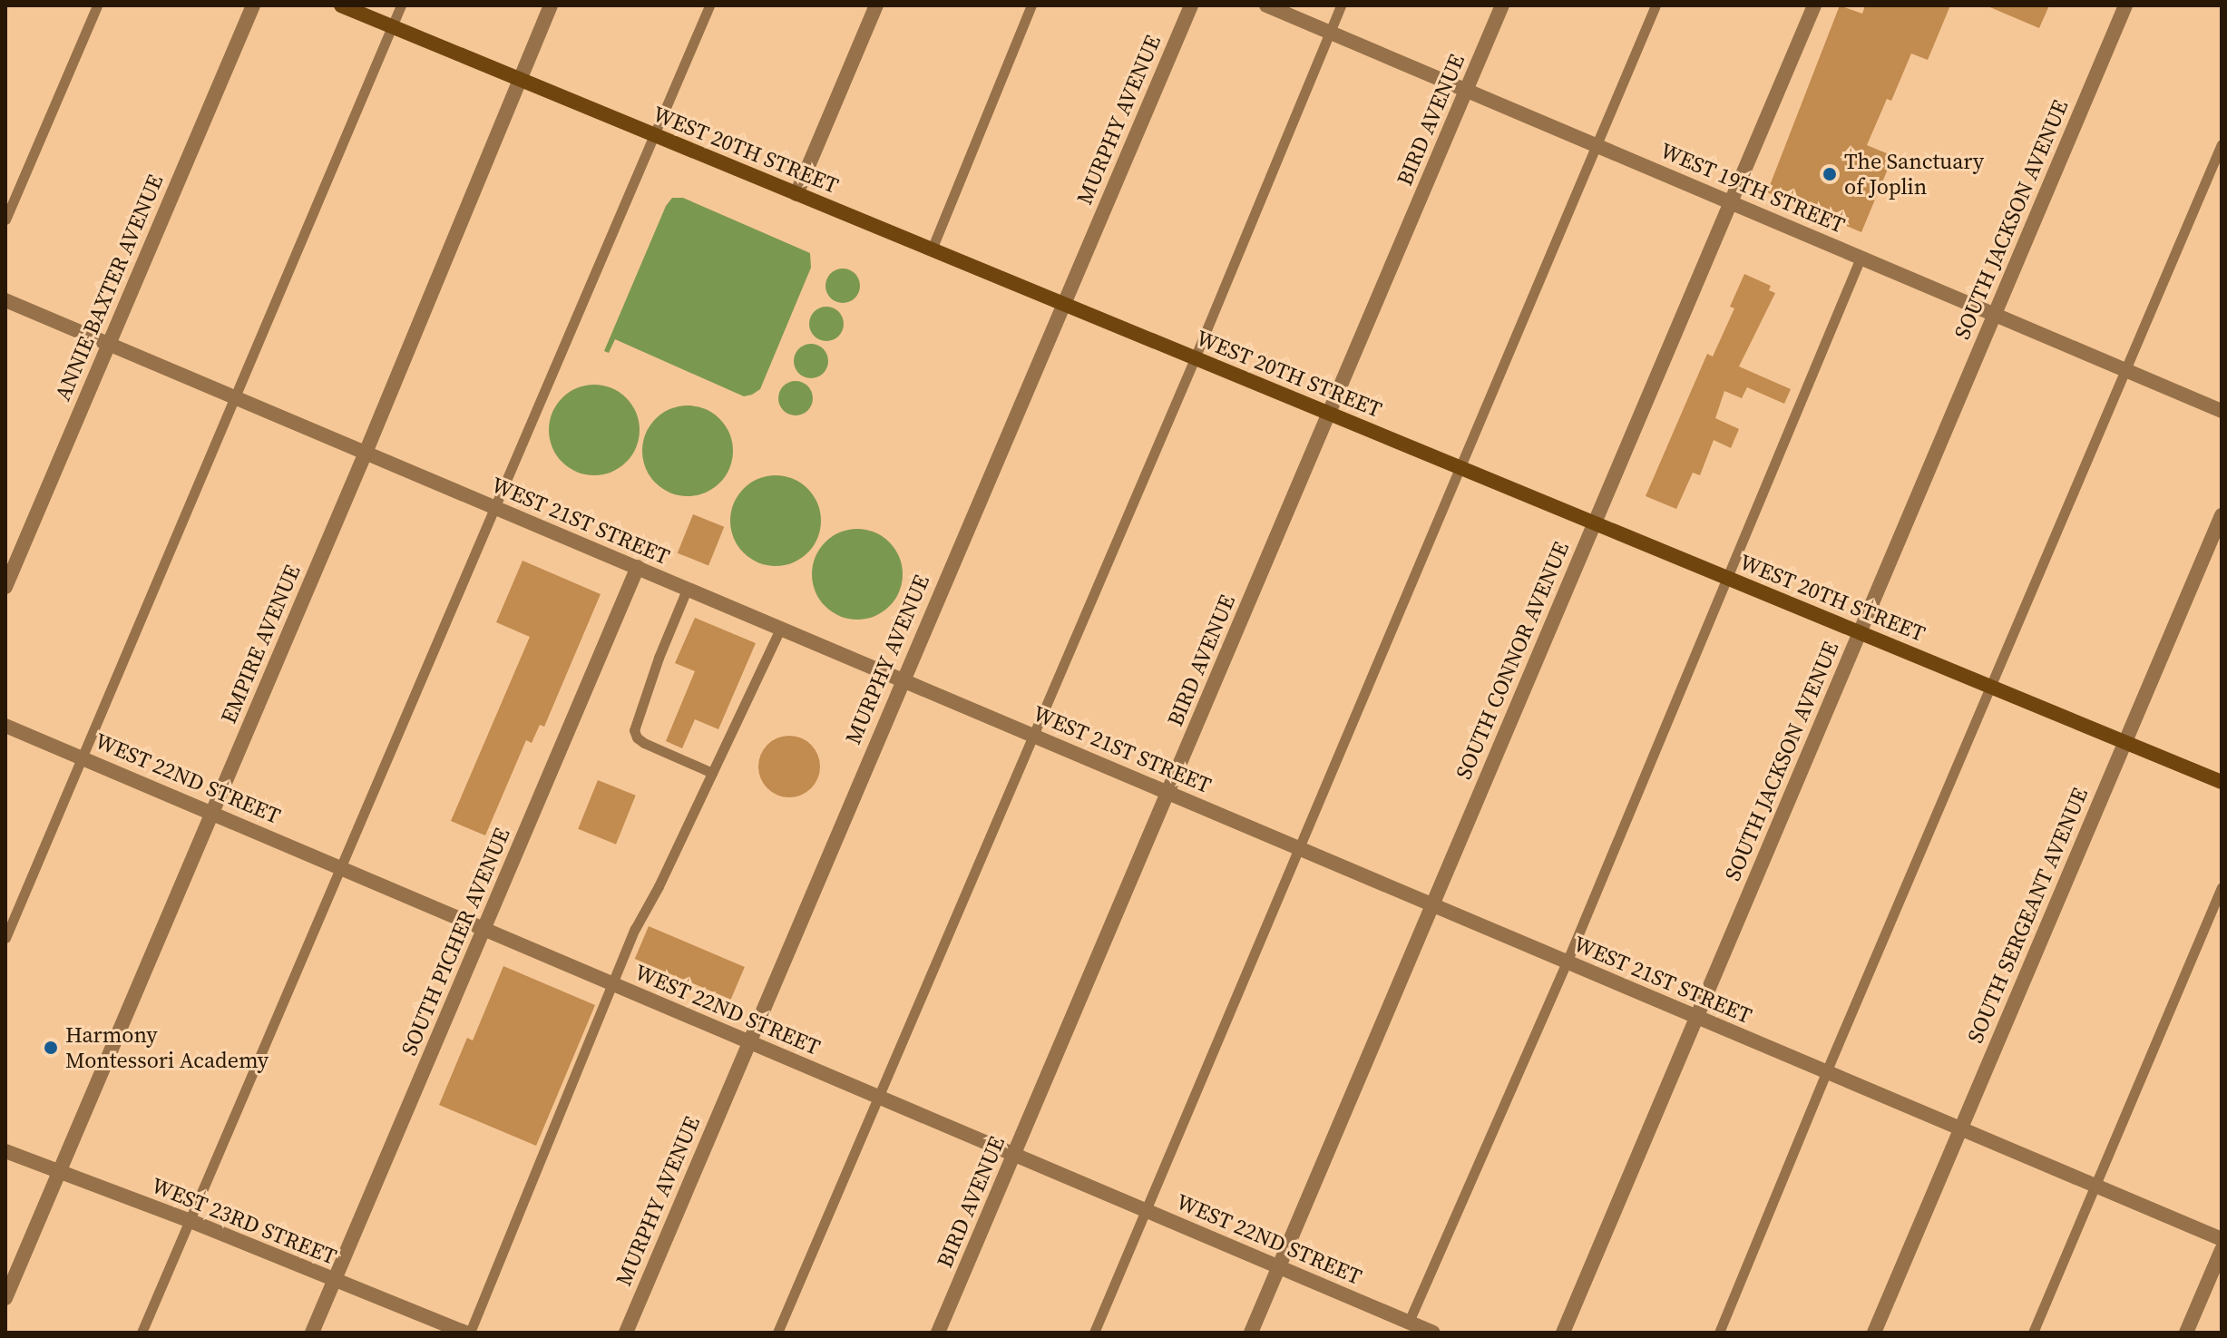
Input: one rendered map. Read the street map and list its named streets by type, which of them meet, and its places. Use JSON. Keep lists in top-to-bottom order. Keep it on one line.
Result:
{"streets":{"main road":["WEST 20TH STREET"],"street":["MURPHY AVENUE","BIRD AVENUE","WEST 19TH STREET","SOUTH JACKSON AVENUE","ANNIE BAXTER AVENUE","WEST 21ST STREET","EMPIRE AVENUE","SOUTH CONNOR AVENUE","WEST 22ND STREET","SOUTH SERGEANT AVENUE","SOUTH PICHER AVENUE","WEST 23RD STREET"]},"crossings":[["MURPHY AVENUE","WEST 20TH STREET"],["MURPHY AVENUE","WEST 21ST STREET"],["MURPHY AVENUE","WEST 22ND STREET"],["BIRD AVENUE","WEST 20TH STREET"],["BIRD AVENUE","WEST 19TH STREET"],["BIRD AVENUE","WEST 21ST STREET"],["BIRD AVENUE","WEST 22ND STREET"],["WEST 20TH STREET","SOUTH JACKSON AVENUE"],["WEST 20TH STREET","EMPIRE AVENUE"],["WEST 20TH STREET","SOUTH CONNOR AVENUE"],["WEST 20TH STREET","SOUTH SERGEANT AVENUE"],["WEST 19TH STREET","SOUTH JACKSON AVENUE"],["WEST 19TH STREET","SOUTH CONNOR AVENUE"],["SOUTH JACKSON AVENUE","WEST 21ST STREET"],["ANNIE BAXTER AVENUE","WEST 21ST STREET"],["WEST 21ST STREET","EMPIRE AVENUE"],["WEST 21ST STREET","SOUTH CONNOR AVENUE"],["WEST 21ST STREET","SOUTH SERGEANT AVENUE"],["WEST 21ST STREET","SOUTH PICHER AVENUE"],["EMPIRE AVENUE","WEST 22ND STREET"],["EMPIRE AVENUE","WEST 23RD STREET"],["SOUTH CONNOR AVENUE","WEST 22ND STREET"],["WEST 22ND STREET","SOUTH PICHER AVENUE"],["SOUTH PICHER AVENUE","WEST 23RD STREET"]],"places":["The Sanctuary of Joplin","Harmony Montessori Academy"]}
